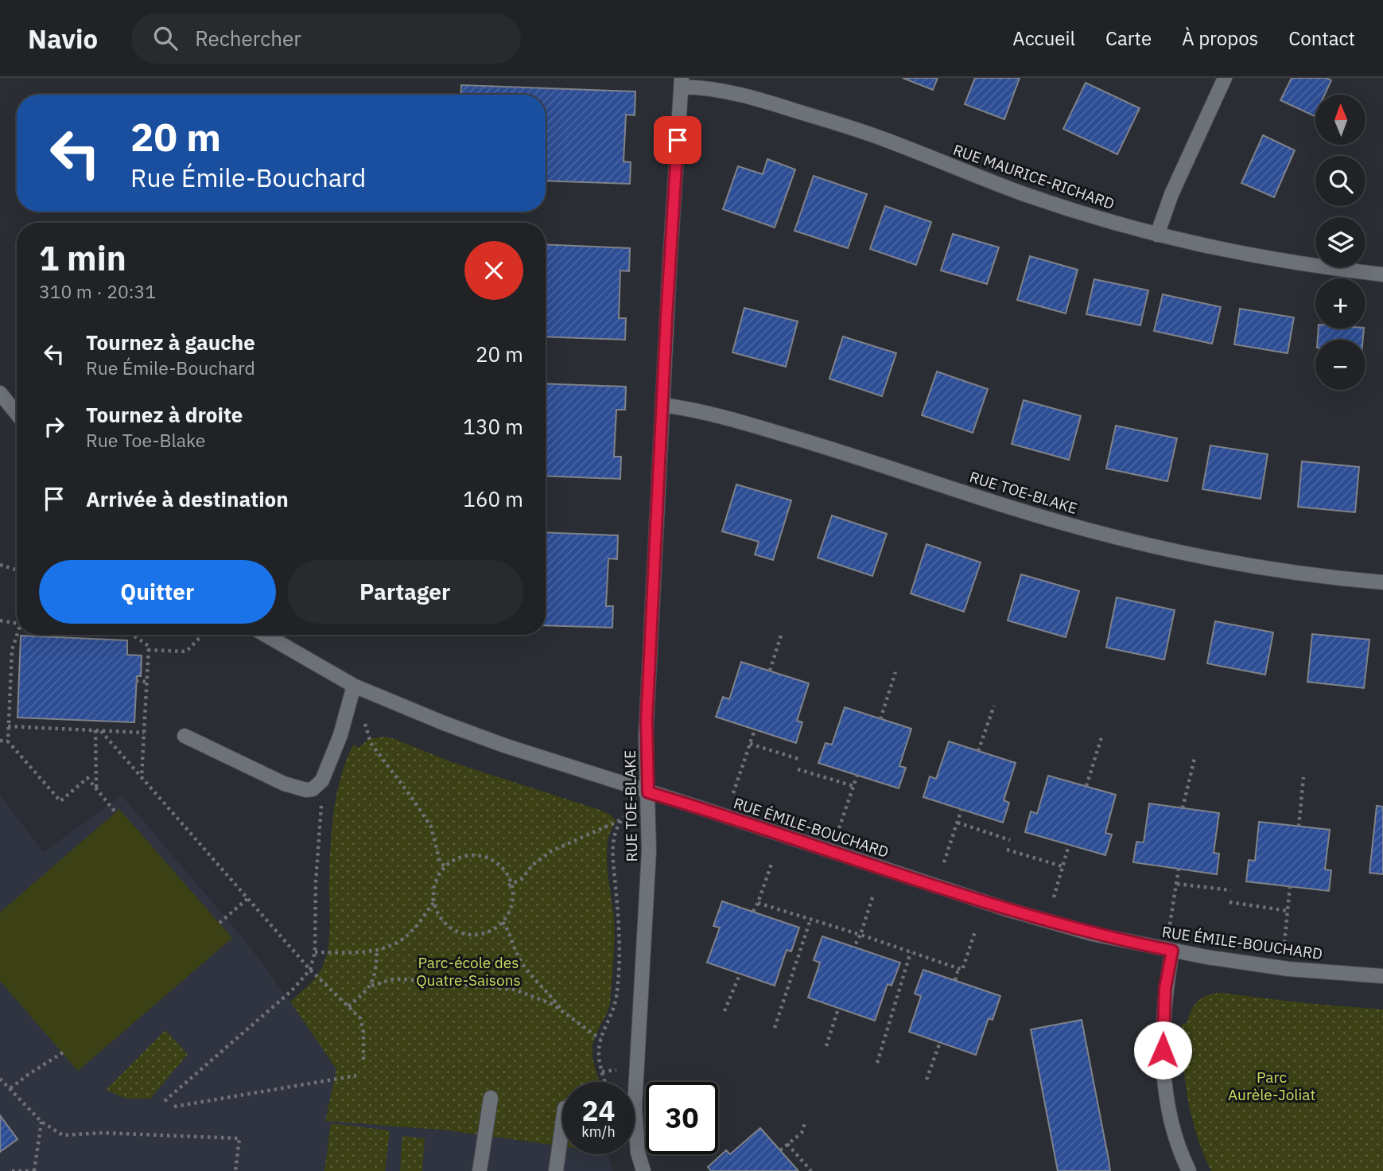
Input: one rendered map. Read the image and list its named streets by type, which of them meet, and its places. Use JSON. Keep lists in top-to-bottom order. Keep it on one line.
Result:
{"streets":{"street":["RUE MAURICE-RICHARD","RUE TOE-BLAKE","RUE ÉMILE-BOUCHARD"]},"crossings":[["RUE MAURICE-RICHARD","RUE TOE-BLAKE"],["RUE TOE-BLAKE","RUE ÉMILE-BOUCHARD"]],"parks":["Parc-école des Quatre-Saisons","Parc Aurèle-Joliat"],"north":"top","page":{"header":"Navio","search":"Rechercher","nav":["Accueil","Carte","À propos","Contact"],"map_buttons":["+","−"],"turn":["20 m","Rue Émile-Bouchard"],"heading":["1 min","310 m · 20:31"],"list":[{"name":"Tournez à gauche","note":"Rue Émile-Bouchard","value":"20 m"},{"name":"Tournez à droite","note":"Rue Toe-Blake","value":"130 m"},{"name":"Arrivée à destination","value":"160 m"}],"buttons":["Quitter","Partager"],"speed":"24 km/h","limit":"30"}}
